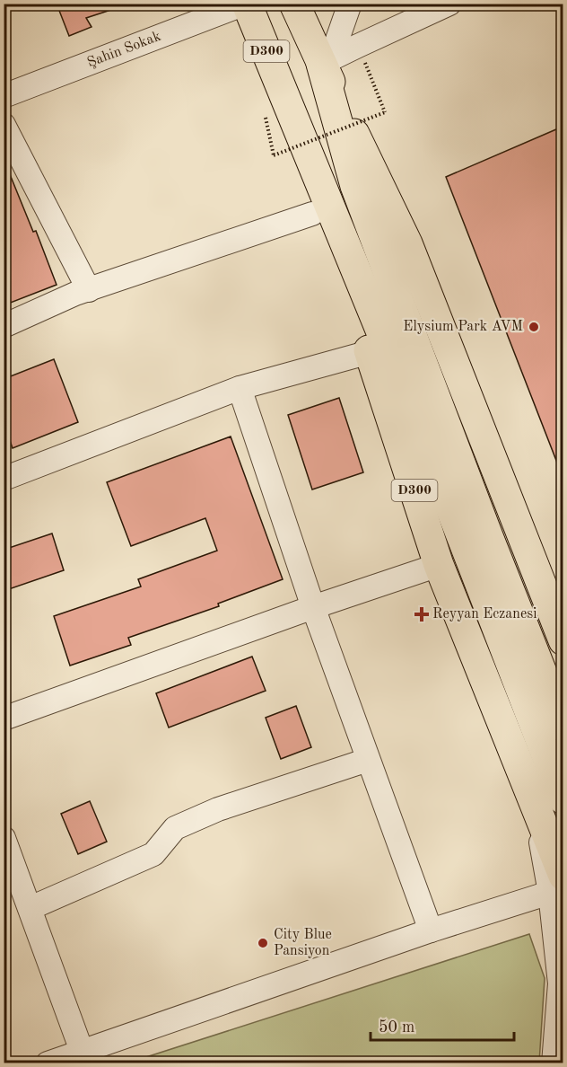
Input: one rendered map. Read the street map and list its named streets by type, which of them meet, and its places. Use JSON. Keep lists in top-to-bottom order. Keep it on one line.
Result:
{"streets":{"highway":["D300"],"street":["Şahin Sokak"]},"crossings":[["Şahin Sokak","D300"]],"places":{"other":["Elysium Park AVM","City Blue Pansiyon"],"health":["Reyyan Eczanesi"]},"scale_bar":"50 m"}
